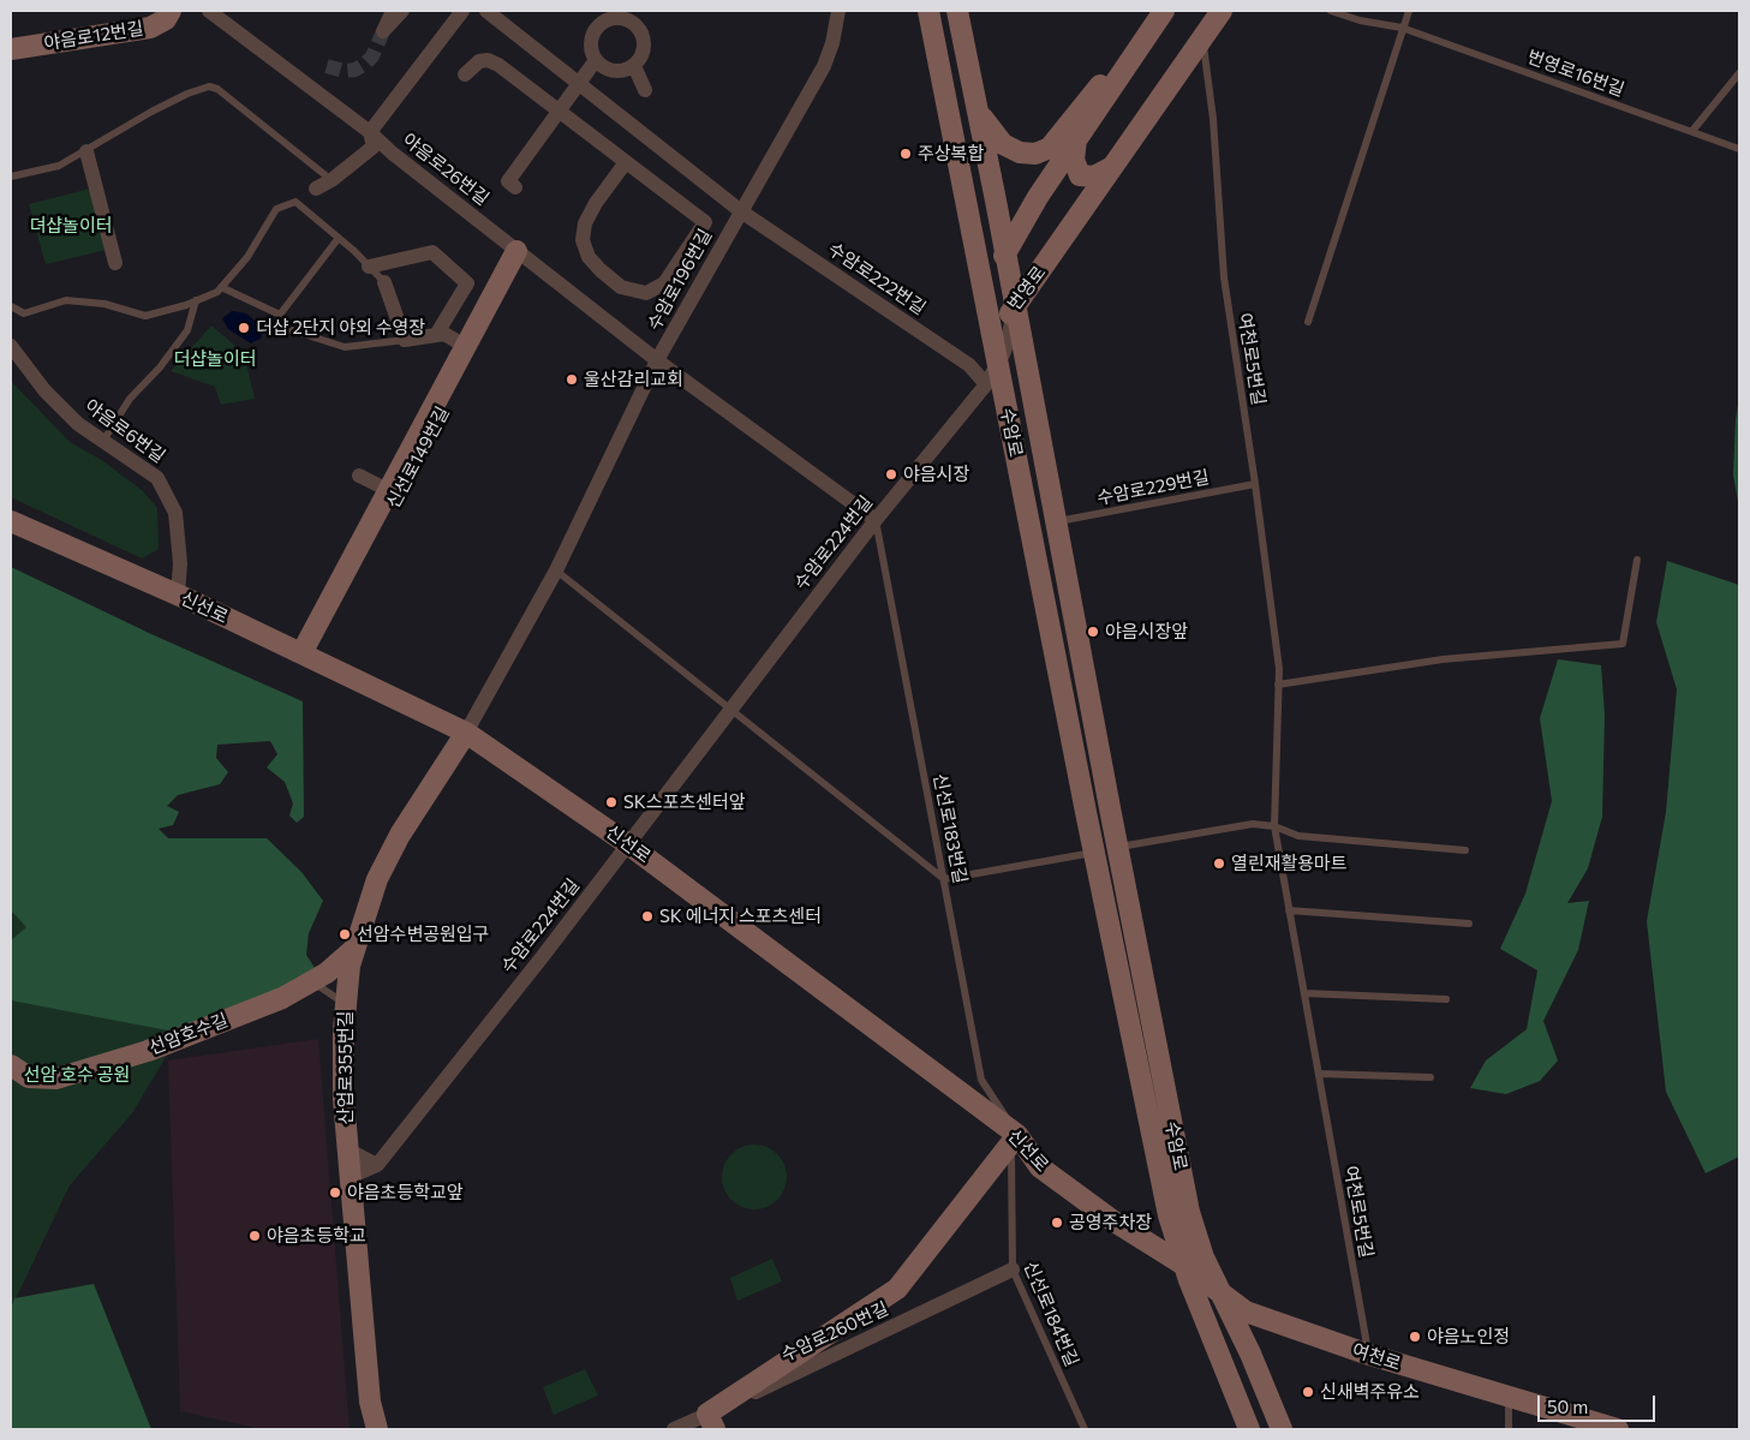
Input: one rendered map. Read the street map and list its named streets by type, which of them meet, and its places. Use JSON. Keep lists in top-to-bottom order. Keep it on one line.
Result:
{"streets":{"main road":["야음로12번길","번영로","수암로","신선로149번길","신선로","선암호수길","산업로355번길","여천로"],"street":["야음로26번길","수암로222번길","수암로196번길","야음로6번길","수암로224번길","수암로260번길"],"lane":["번영로16번길","여천로5번길","수암로229번길","신선로183번길","신선로184번길"]},"crossings":[["야음로26번길","수암로196번길"],["야음로26번길","신선로149번길"],["야음로26번길","수암로224번길"],["야음로26번길","신선로183번길"],["수암로222번길","수암로196번길"],["수암로222번길","수암로224번길"],["수암로196번길","신선로"],["수암로196번길","산업로355번길"],["번영로","여천로5번길"],["번영로","수암로"],["번영로","수암로224번길"],["여천로5번길","수암로229번길"],["여천로5번길","여천로"],["야음로6번길","신선로"],["수암로","수암로229번길"],["수암로","수암로224번길"],["수암로","신선로"],["수암로","여천로"],["신선로149번길","신선로"],["수암로224번길","신선로"],["수암로224번길","신선로183번길"],["신선로","신선로183번길"],["신선로","산업로355번길"],["신선로","신선로184번길"],["신선로","여천로"],["신선로183번길","신선로184번길"],["선암호수길","산업로355번길"],["신선로184번길","수암로260번길"]],"parks":["뎌샵놀이터","더샵놀이터","선암 호수 공원"],"places":["주상복합","더샵 2단지 야외 수영장","울산감리교회","야음시장","야음시장앞","SK스포츠센터앞","열린재활용마트","SK 에너지 스포츠센터","선암수변공원입구","야음초등학교앞","공영주차장","야음초등학교","야음노인정","신새벽주유소"],"scale_bar":"50 m"}
